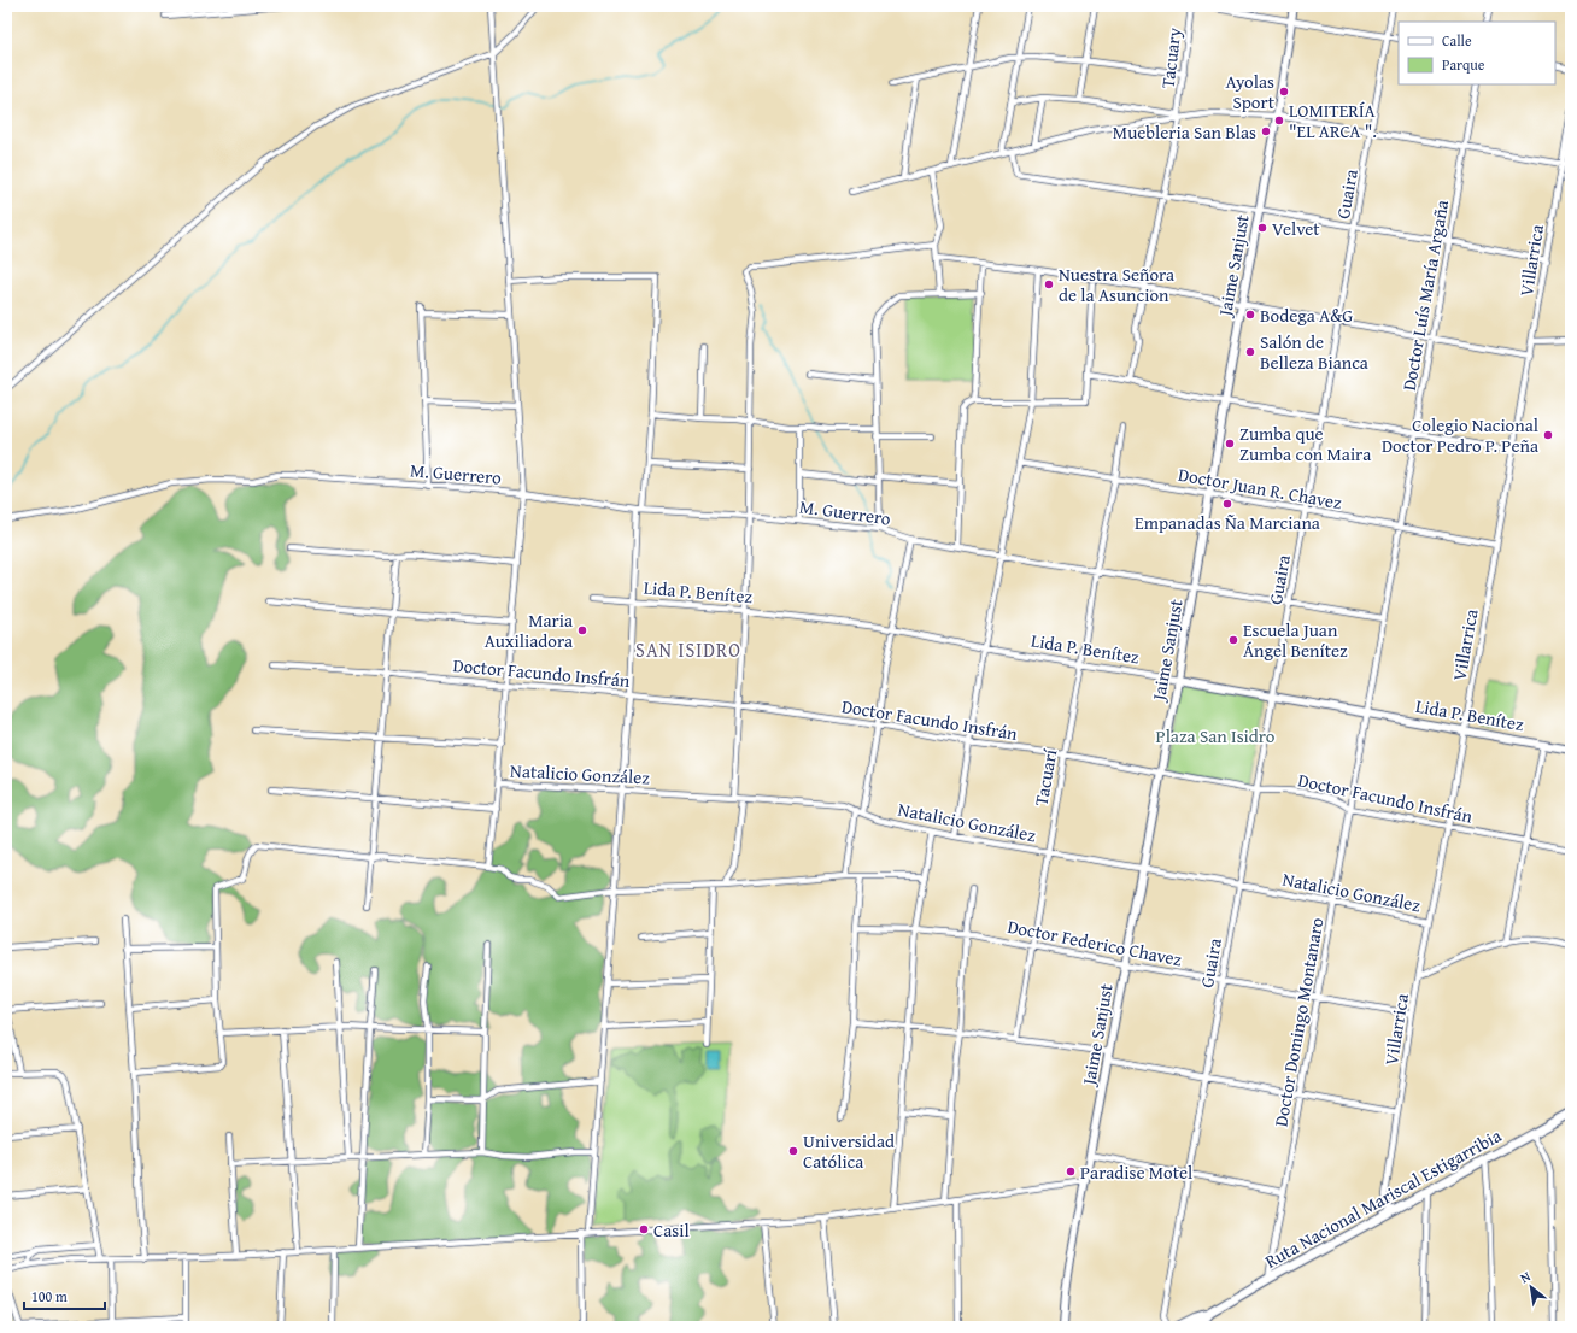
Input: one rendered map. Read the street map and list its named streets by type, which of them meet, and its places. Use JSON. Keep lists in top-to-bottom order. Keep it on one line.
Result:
{"streets":{"main road":["Jaime Sanjust","Lida P. Benítez","Ruta Nacional Mariscal Estigarribia"],"street":["Tacuary","Guaira","Villarrica","Doctor Luís María Argaña","M. Guerrero","Doctor Juan R. Chavez","Doctor Facundo Insfrán","Natalicio González","Tacuarí","Doctor Federico Chavez","Doctor Domingo Montanaro"]},"crossings":[["Guaira","M. Guerrero"],["Guaira","Doctor Juan R. Chavez"],["Guaira","Lida P. Benítez"],["Guaira","Doctor Facundo Insfrán"],["Guaira","Natalicio González"],["Guaira","Doctor Federico Chavez"],["Villarrica","Doctor Juan R. Chavez"],["Villarrica","Lida P. Benítez"],["Villarrica","Doctor Facundo Insfrán"],["Villarrica","Natalicio González"],["Villarrica","Doctor Federico Chavez"],["Villarrica","Ruta Nacional Mariscal Estigarribia"],["Jaime Sanjust","M. Guerrero"],["Jaime Sanjust","Doctor Juan R. Chavez"],["Jaime Sanjust","Lida P. Benítez"],["Jaime Sanjust","Doctor Facundo Insfrán"],["Jaime Sanjust","Natalicio González"],["Jaime Sanjust","Doctor Federico Chavez"],["Doctor Luís María Argaña","M. Guerrero"],["Doctor Luís María Argaña","Doctor Juan R. Chavez"],["Doctor Luís María Argaña","Lida P. Benítez"],["Doctor Luís María Argaña","Doctor Domingo Montanaro"],["M. Guerrero","Tacuarí"],["Doctor Juan R. Chavez","Tacuarí"],["Lida P. Benítez","Tacuarí"],["Lida P. Benítez","Doctor Domingo Montanaro"],["Doctor Facundo Insfrán","Tacuarí"],["Doctor Facundo Insfrán","Doctor Domingo Montanaro"],["Natalicio González","Tacuarí"],["Natalicio González","Doctor Domingo Montanaro"],["Tacuarí","Doctor Federico Chavez"],["Doctor Federico Chavez","Doctor Domingo Montanaro"],["Doctor Domingo Montanaro","Ruta Nacional Mariscal Estigarribia"]],"districts":["SAN ISIDRO"],"parks":["Plaza San Isidro"],"places":["Ayolas Sport","LOMITERÍA \"EL ARCA \".","Muebleria San Blas","Velvet","Nuestra Señora de la Asuncion","Bodega A&G","Salón de Belleza Bianca","Colegio Nacional Doctor Pedro P. Peña","Zumba que Zumba con Maira","Empanadas Ña Marciana","Maria Auxiliadora","Escuela Juan Ángel Benítez","Universidad Católica","Paradise Motel","Casil"],"legend":["Calle","Parque"],"scale_bar":"100 m","north":"top left"}
